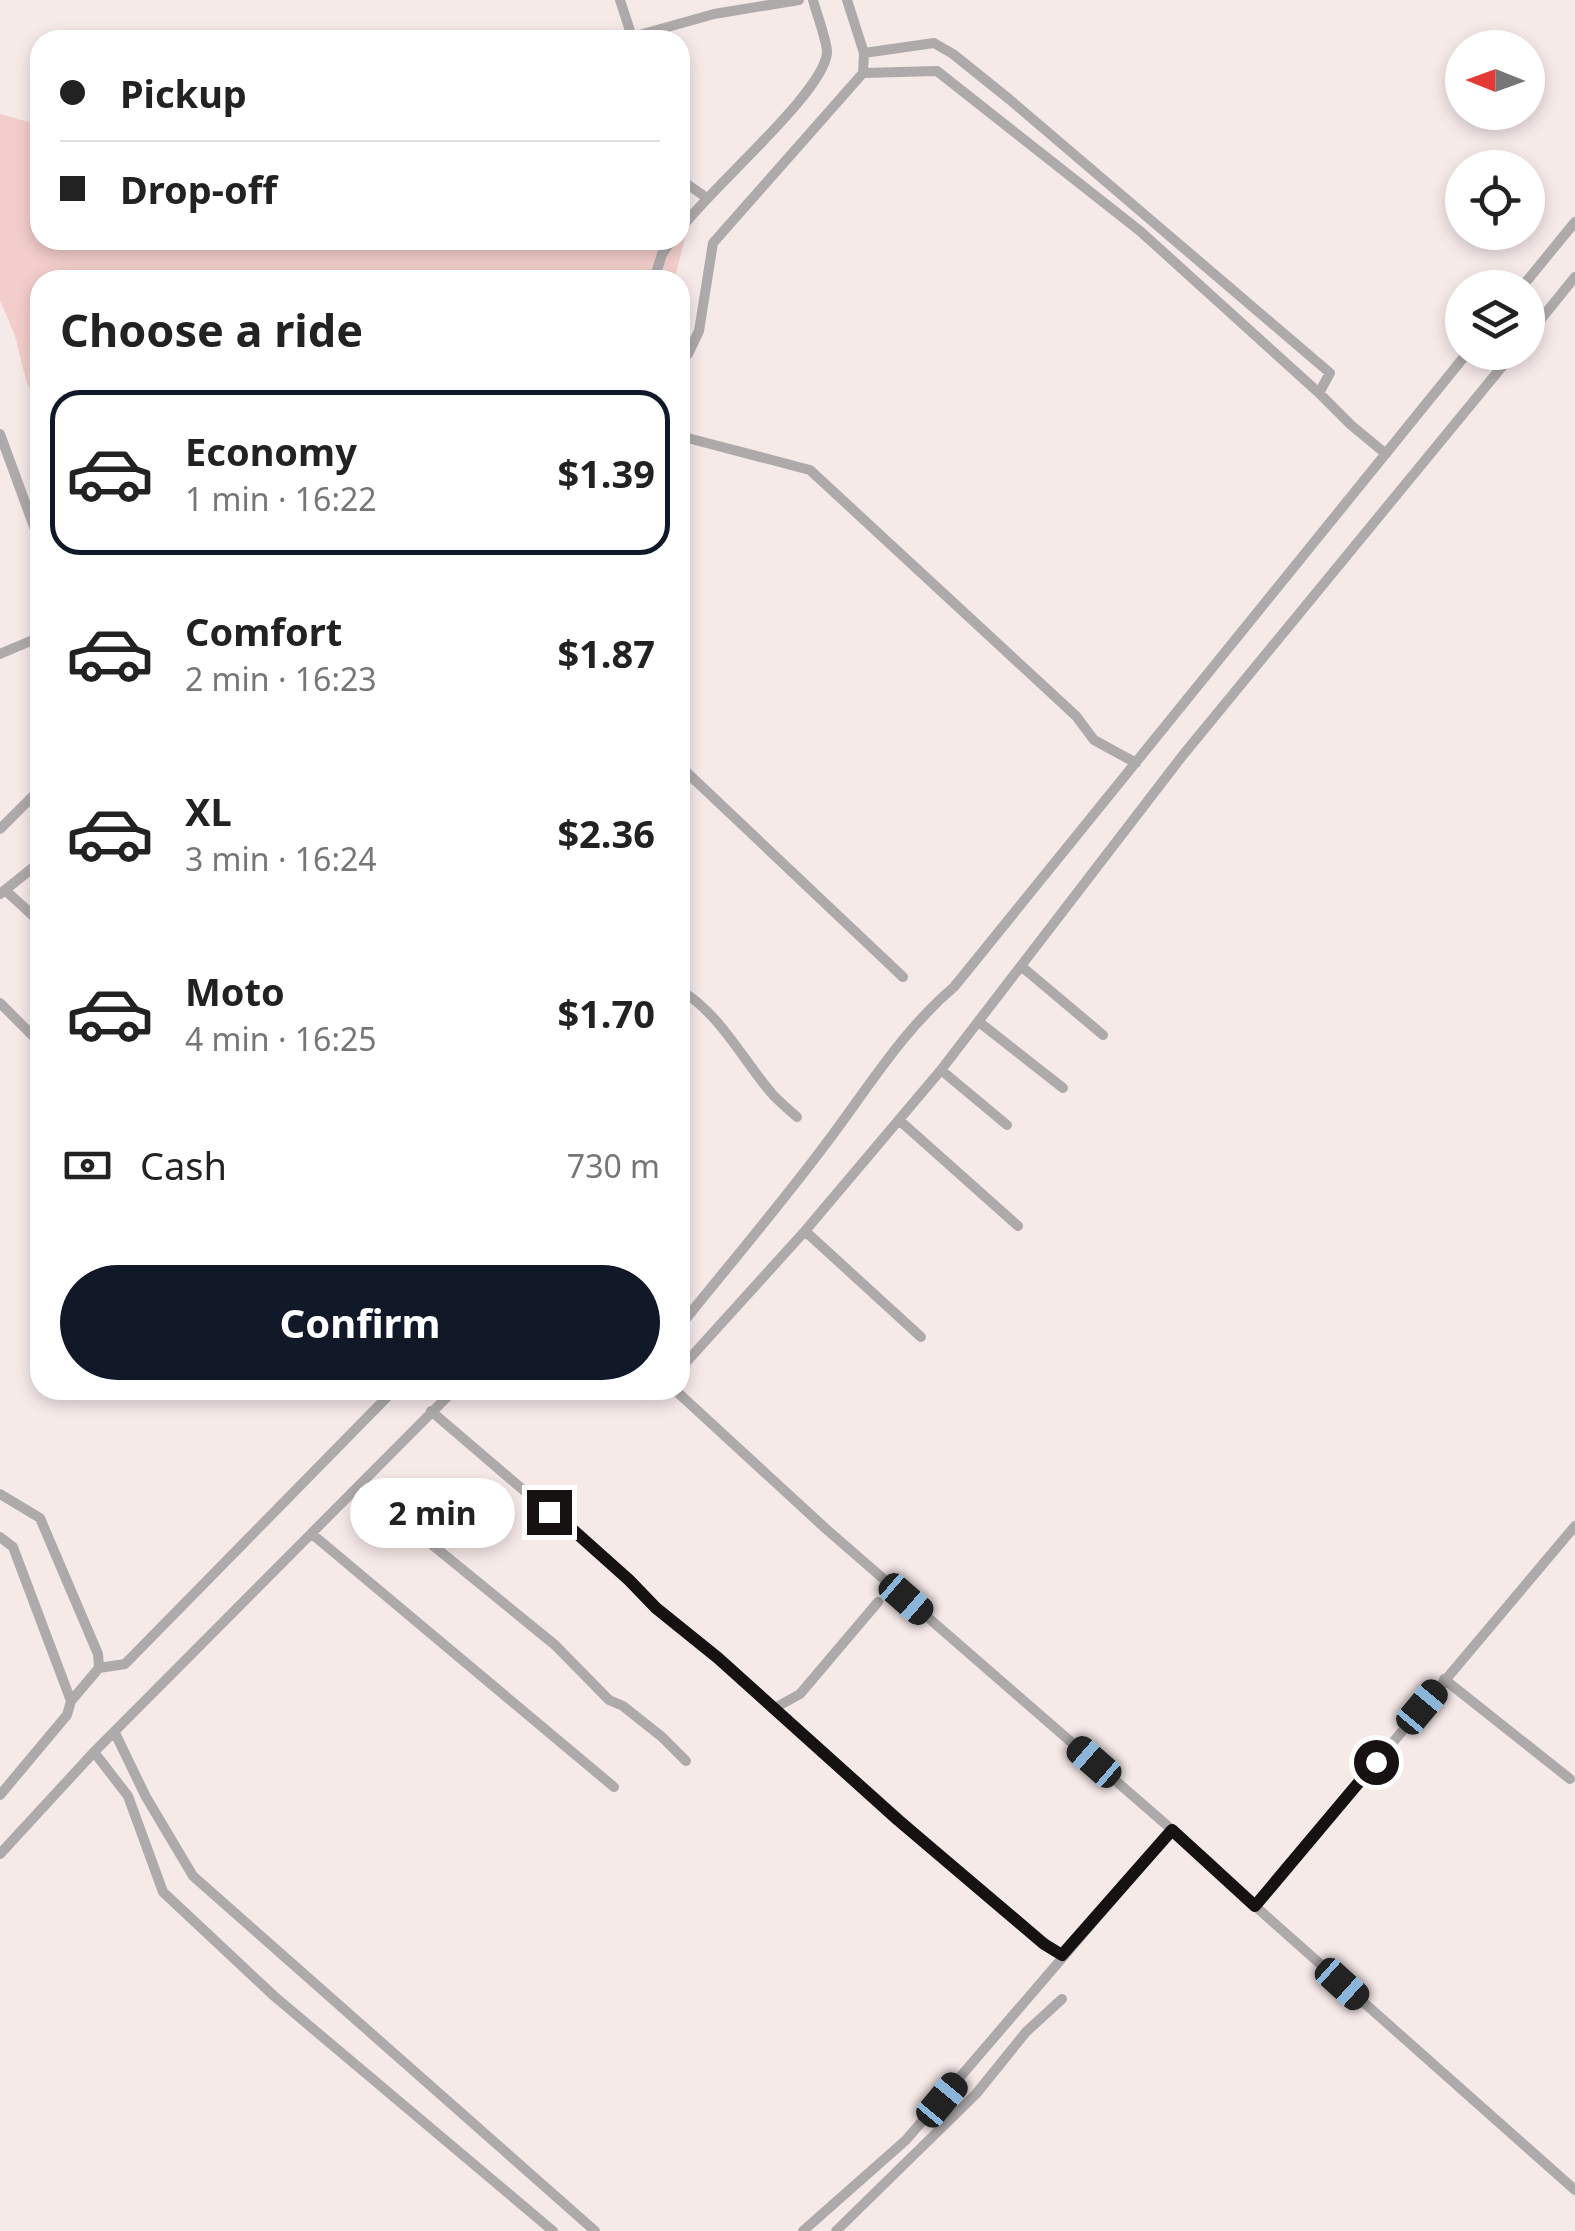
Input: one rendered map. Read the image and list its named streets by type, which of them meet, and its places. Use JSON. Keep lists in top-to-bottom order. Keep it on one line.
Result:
{"north":"left","page":{"banner":["Pickup","Drop-off"],"heading":"Choose a ride","list":[{"name":"Economy","note":"1 min · 16:22","value":"$1.39"},{"name":"Comfort","note":"2 min · 16:23","value":"$1.87"},{"name":"XL","note":"3 min · 16:24","value":"$2.36"},{"name":"Moto","note":"4 min · 16:25","value":"$1.70"}],"pay":["Cash","730 m"],"buttons":"Confirm","bubble":"2 min"}}
